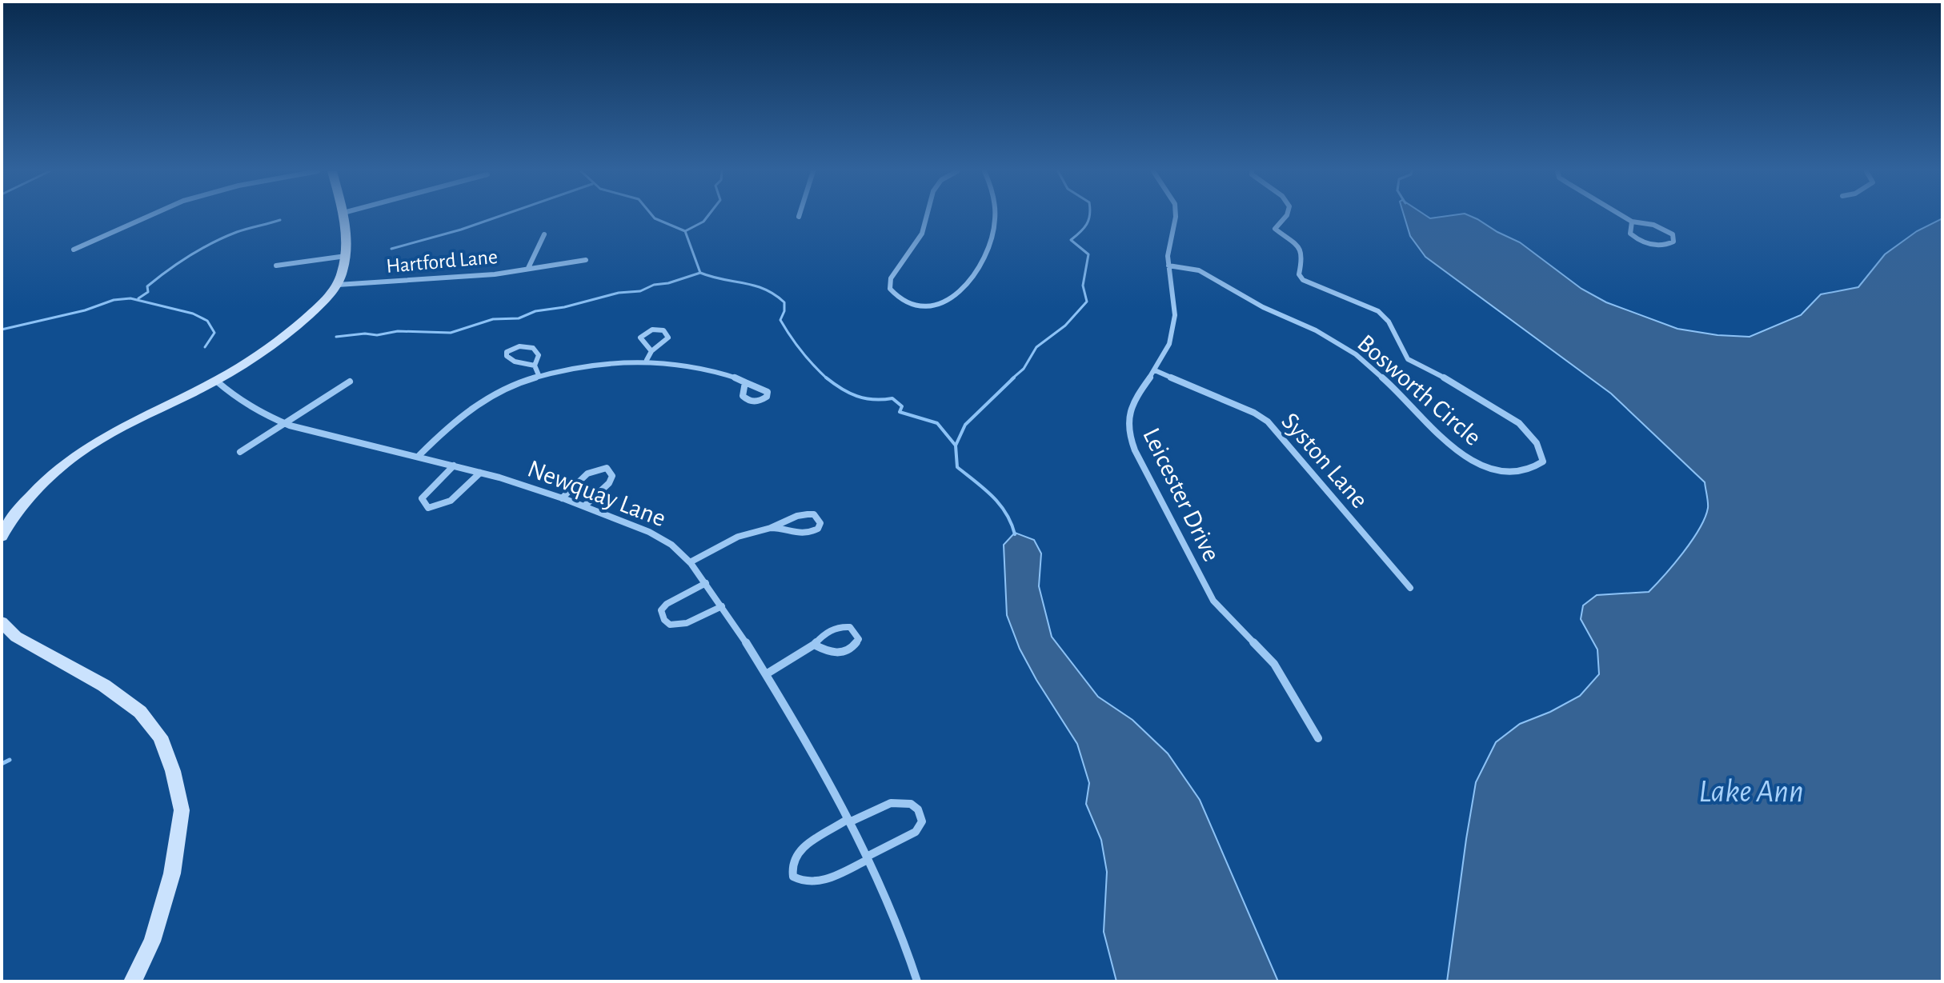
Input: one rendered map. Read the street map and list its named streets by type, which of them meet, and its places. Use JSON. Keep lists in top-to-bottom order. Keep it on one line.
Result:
{"streets":{"street":["Hartford Lane","Bosworth Circle","Syston Lane","Newquay Lane","Leicester Drive"]},"crossings":[["Bosworth Circle","Leicester Drive"],["Syston Lane","Leicester Drive"]],"water":["Lake Ann"]}
